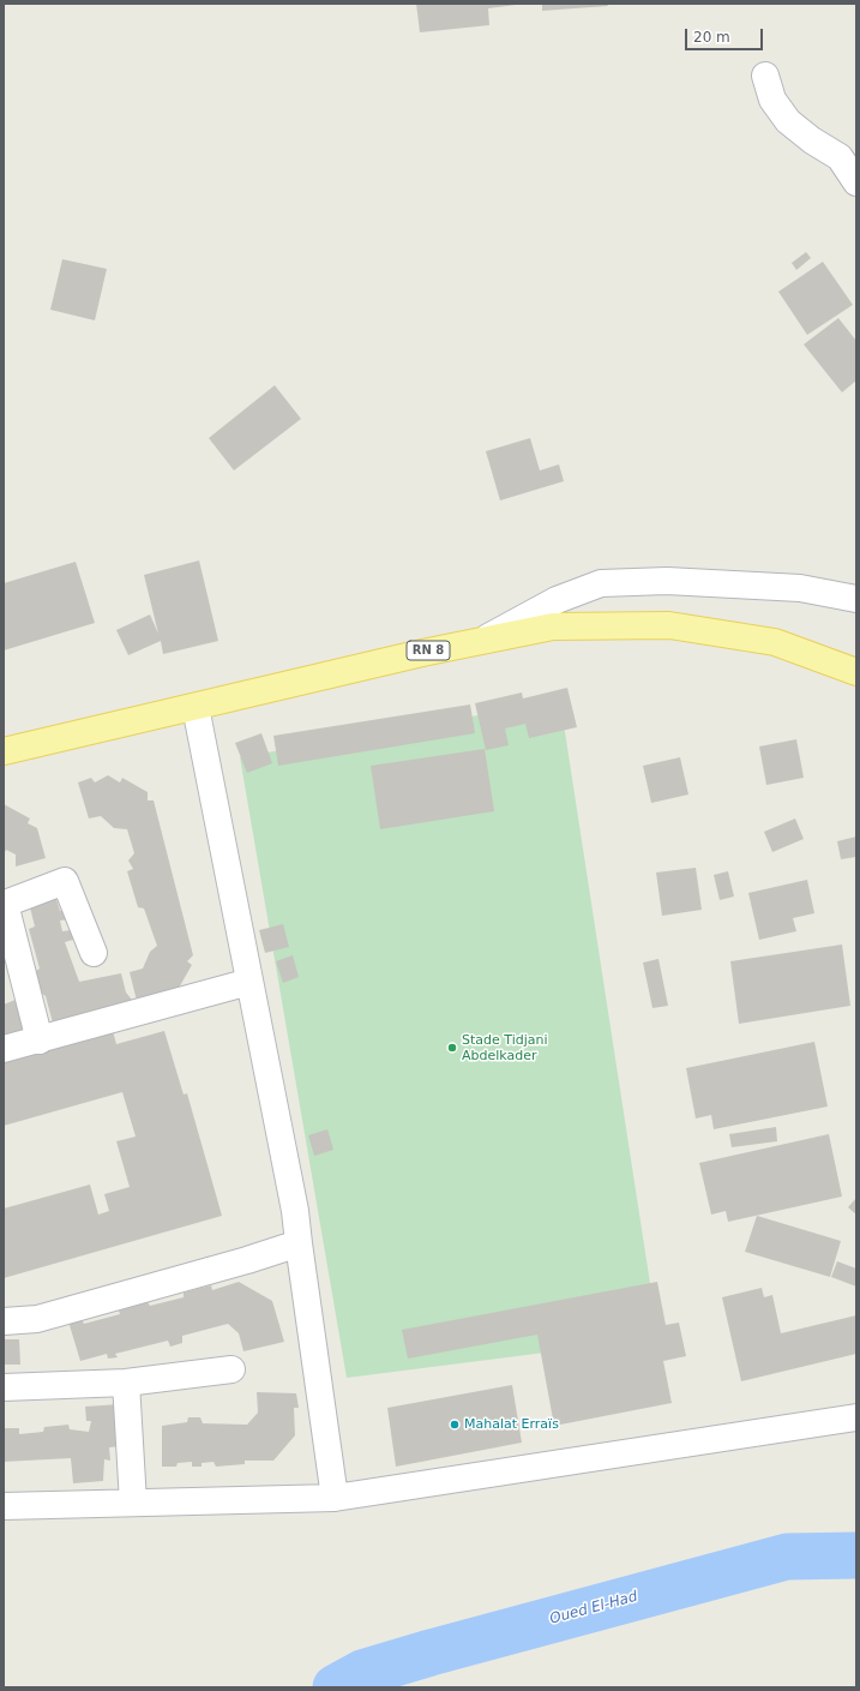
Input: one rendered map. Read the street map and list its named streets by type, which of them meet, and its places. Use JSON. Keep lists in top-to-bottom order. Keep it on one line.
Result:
{"streets":{"main road":["RN 8"]},"water":["Oued El-Had"],"places":["Stade Tidjani Abdelkader","Mahalat Erraïs"],"scale_bar":"20 m"}
